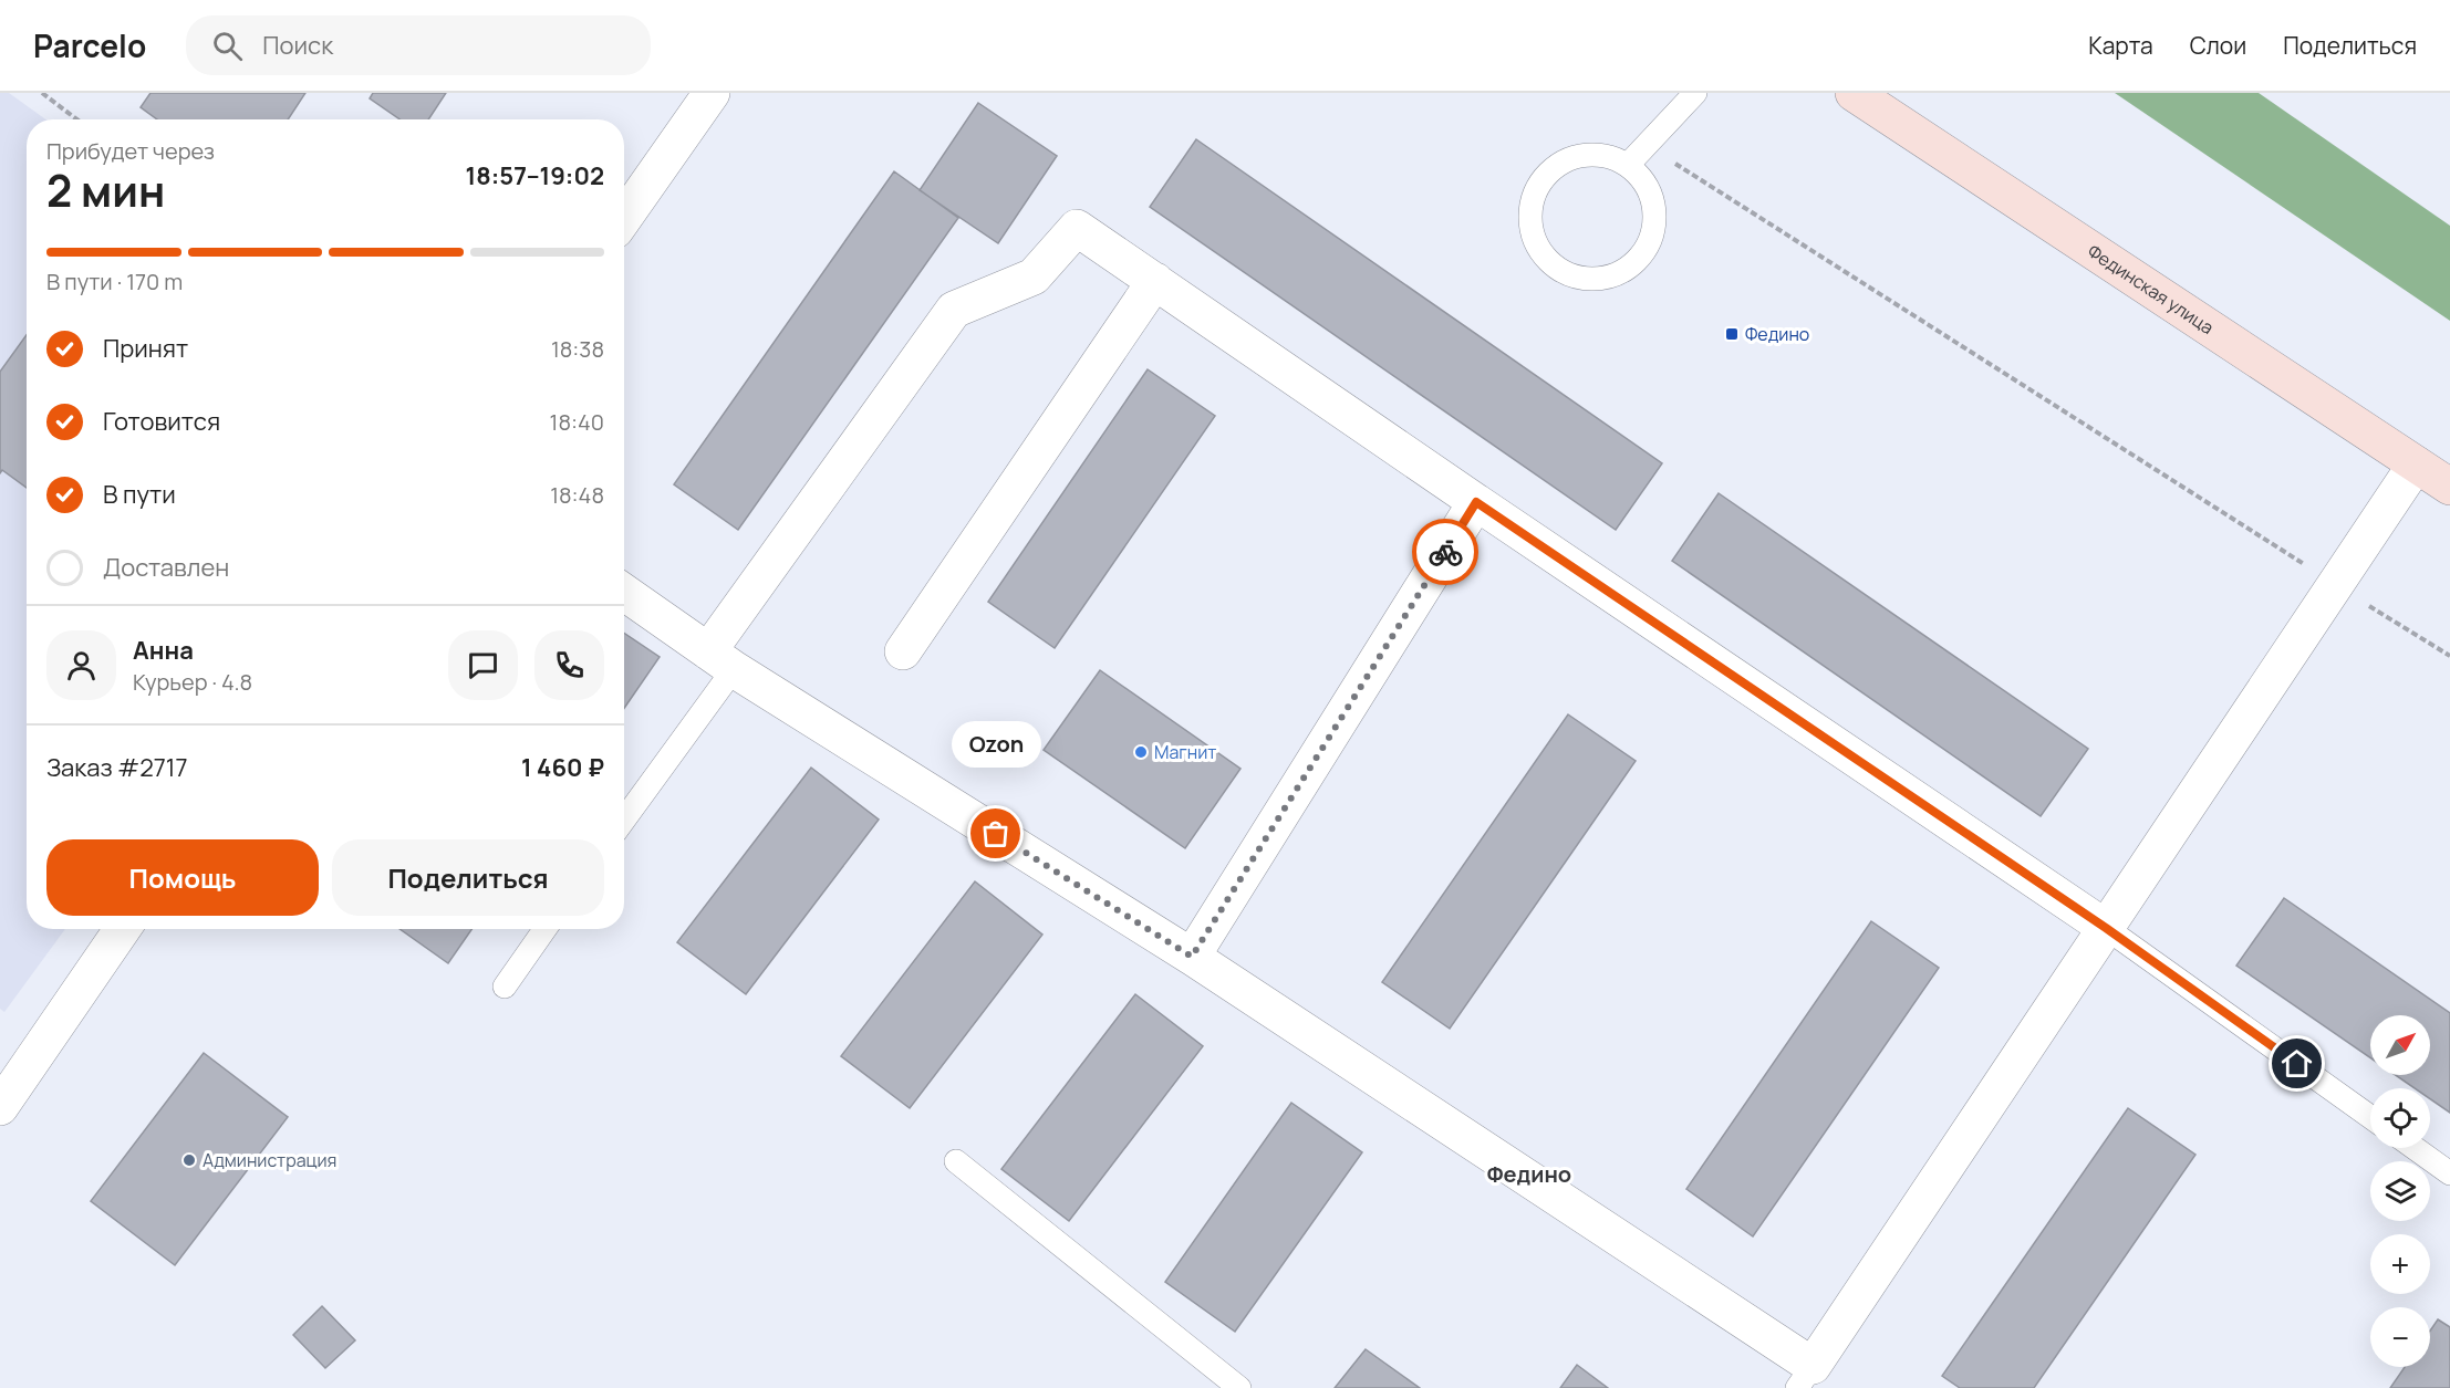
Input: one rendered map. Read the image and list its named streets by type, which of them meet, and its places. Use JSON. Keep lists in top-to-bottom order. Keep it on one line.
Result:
{"streets":{"street":["Фединская улица"]},"districts":["Федино"],"places":{"transit":["Федино"],"other":["Магнит","Ozon","Администрация"]},"north":"top right","page":{"header":"Parcelo","search":"Поиск","nav":["Карта","Слои","Поделиться"],"heading":["2 мин","Прибудет через","18:57–19:02"],"panel":["Анна","Курьер · 4.8","Заказ #2717","1 460 ₽"],"bar":"В пути · 170 m","list":[["Принят","18:38"],["Готовится","18:40"],["В пути","18:48"],"Доставлен"],"bubble":"Ozon","buttons":["Помощь","Поделиться"],"map_buttons":["+","−"]}}
